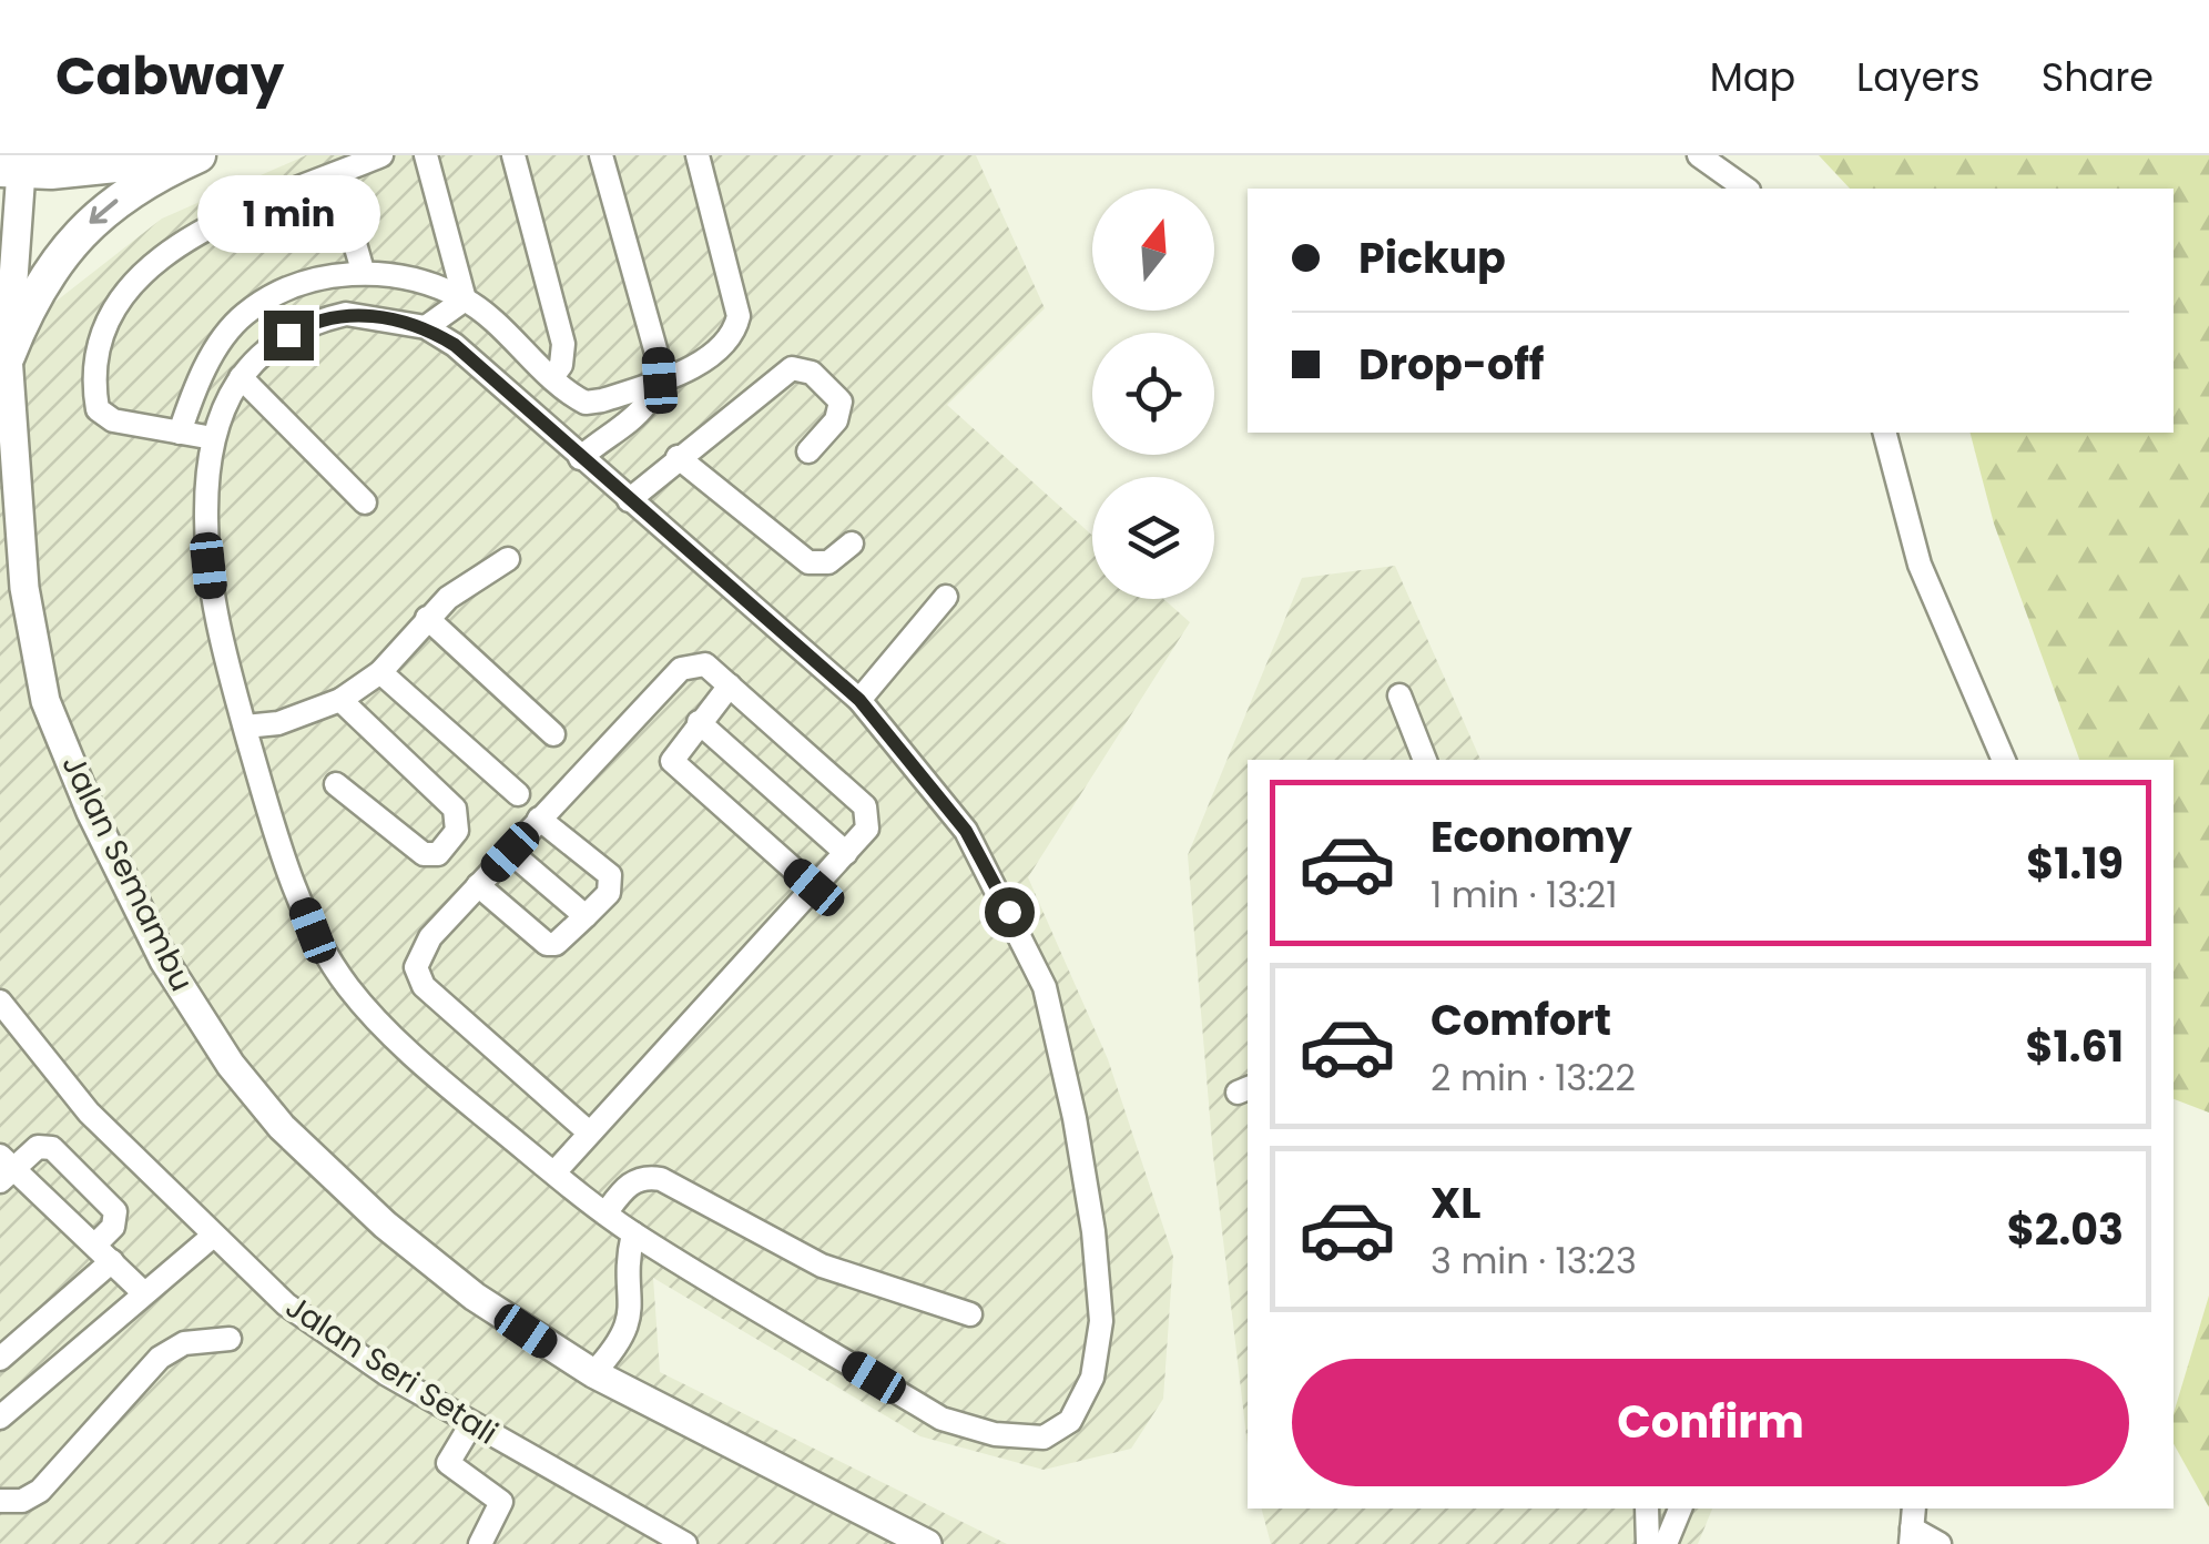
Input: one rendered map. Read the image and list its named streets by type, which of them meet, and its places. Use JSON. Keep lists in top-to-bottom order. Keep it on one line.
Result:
{"streets":{"main road":["Jalan Semambu"],"street":["Jalan Seri Setali"]},"north":"top","page":{"header":"Cabway","nav":["Map","Layers","Share"],"bubble":"1 min","banner":["Pickup","Drop-off"],"list":[{"name":"Economy","note":"1 min · 13:21","value":"$1.19"},{"name":"Comfort","note":"2 min · 13:22","value":"$1.61"},{"name":"XL","note":"3 min · 13:23","value":"$2.03"}],"buttons":"Confirm"}}
